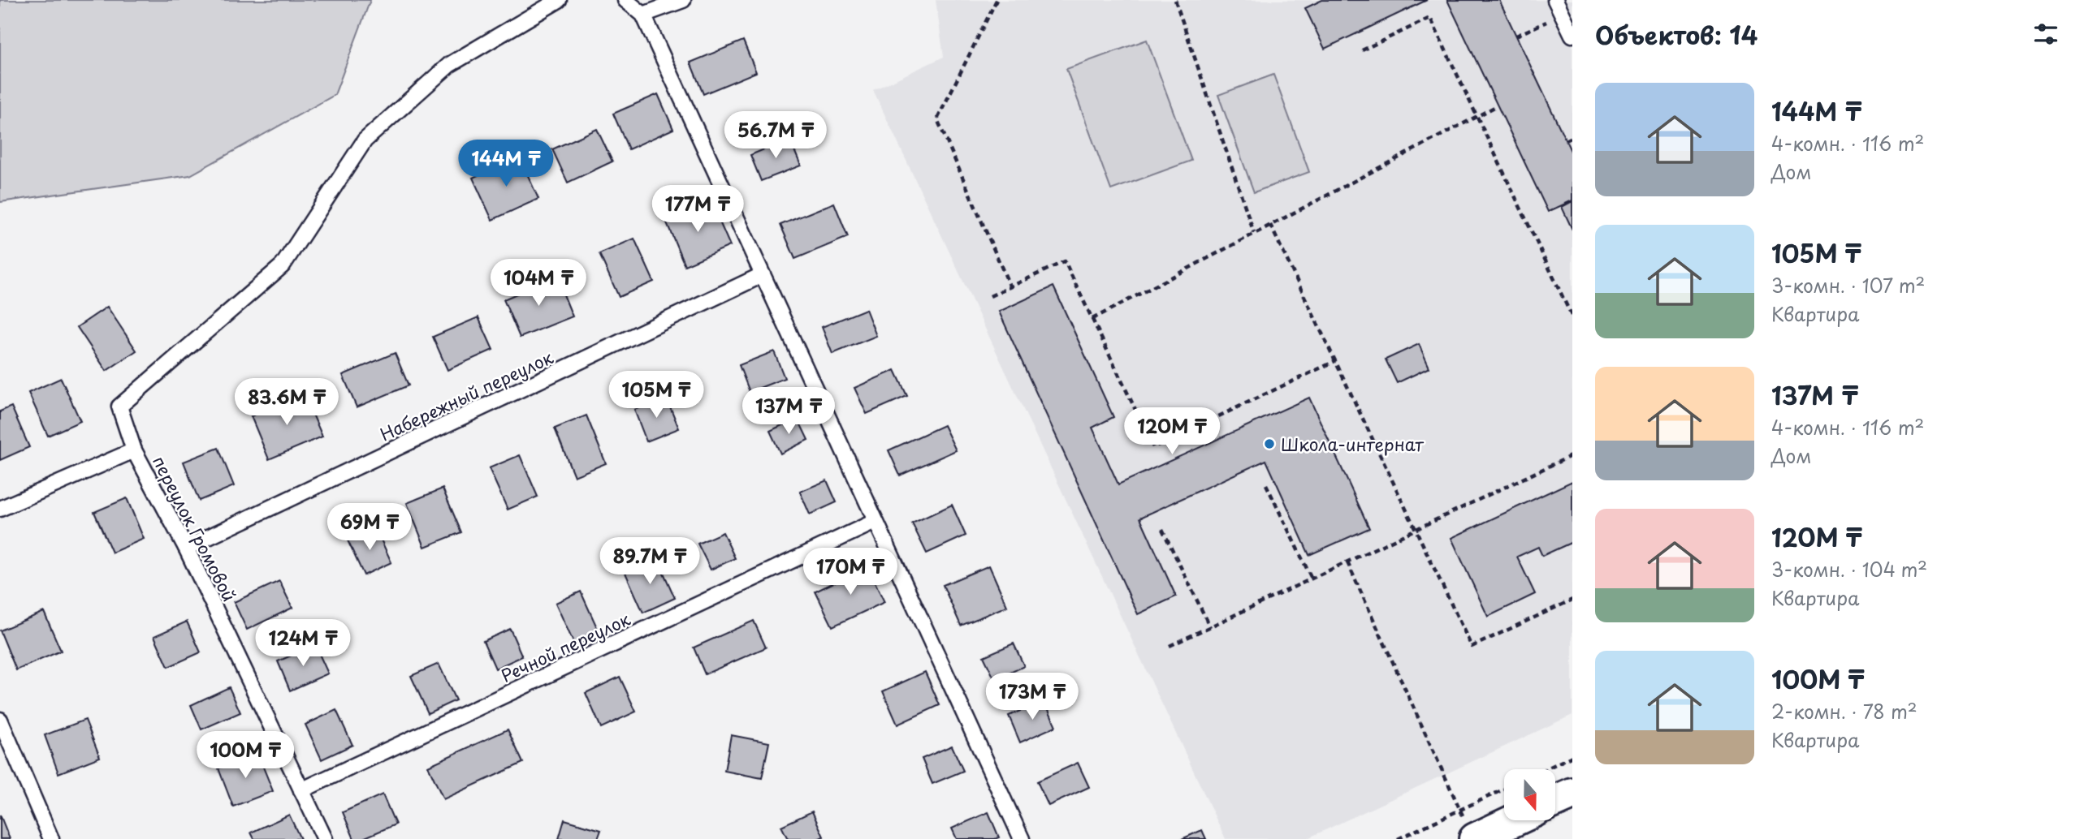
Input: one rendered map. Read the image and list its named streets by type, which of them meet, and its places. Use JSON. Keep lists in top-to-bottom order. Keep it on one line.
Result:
{"streets":{"lane":["Набережный переулок","переулок Громовой","Речной переулок"]},"crossings":[["Набережный переулок","переулок Громовой"],["переулок Громовой","Речной переулок"]],"places":["Школа-интернат"],"north":"bottom","page":{"heading":"Объектов: 14","list":[{"name":"144M ₸","note":"4-комн. · 116 m² · Дом"},{"name":"105M ₸","note":"3-комн. · 107 m² · Квартира"},{"name":"137M ₸","note":"4-комн. · 116 m² · Дом"},{"name":"120M ₸","note":"3-комн. · 104 m² · Квартира"},{"name":"100M ₸","note":"2-комн. · 78 m² · Квартира"}],"price":["56.7M ₸","144M ₸","177M ₸","104M ₸","105M ₸","83.6M ₸","137M ₸","120M ₸","69M ₸","89.7M ₸","170M ₸","124M ₸","173M ₸","100M ₸"]}}
